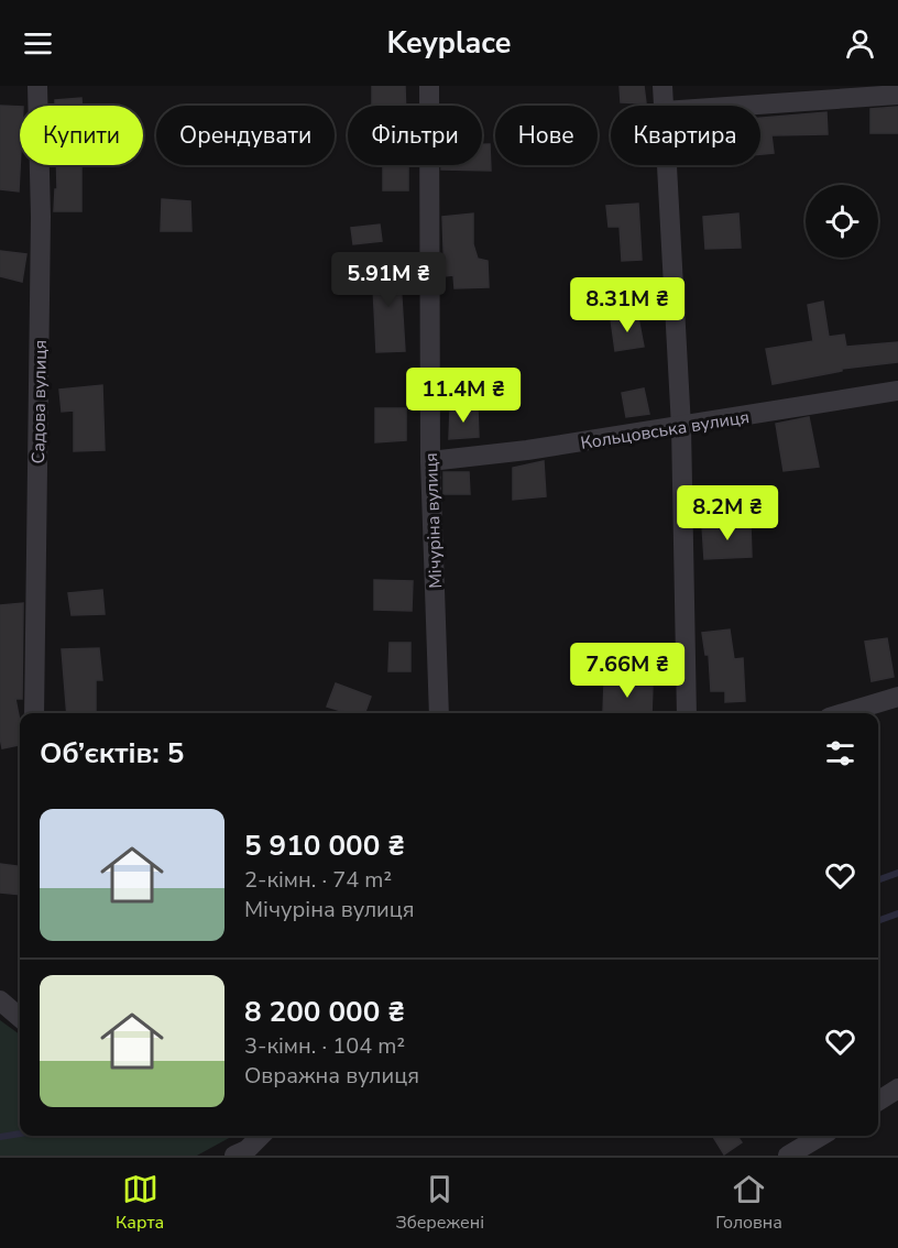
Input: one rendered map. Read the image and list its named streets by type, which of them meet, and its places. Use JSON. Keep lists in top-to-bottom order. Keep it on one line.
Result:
{"streets":{"street":["Садова вулиця","Кольцовська вулиця","Мічуріна вулиця"]},"crossings":[["Кольцовська вулиця","Мічуріна вулиця"]],"page":{"header":"Keyplace","chip":["Купити","Орендувати","Фільтри","Нове","Квартира"],"price":["5.91M ₴","8.31M ₴","11.4M ₴","8.2M ₴","7.66M ₴"],"heading":"Об’єктів: 5","list":[{"name":"5 910 000 ₴","note":"2-кімн. · 74 m² · Мічуріна вулиця"},{"name":"8 200 000 ₴","note":"3-кімн. · 104 m² · Овражна вулиця"}],"tabs":["Карта","Збережені","Головна"]}}
